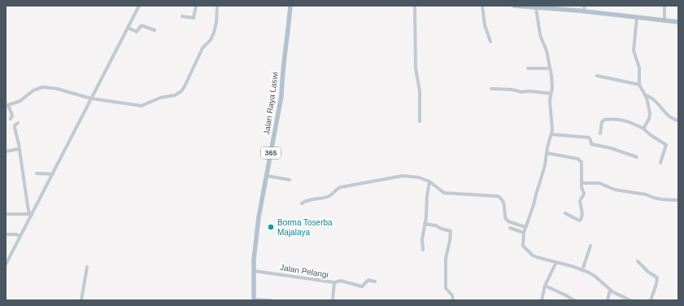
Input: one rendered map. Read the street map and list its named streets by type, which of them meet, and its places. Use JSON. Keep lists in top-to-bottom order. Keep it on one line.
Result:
{"streets":{"main road":["Jalan Raya Laswi","365"],"street":["Jalan Pelangi"]},"crossings":[["Jalan Raya Laswi","Jalan Pelangi"]],"places":["Borma Toserba Majalaya"]}
